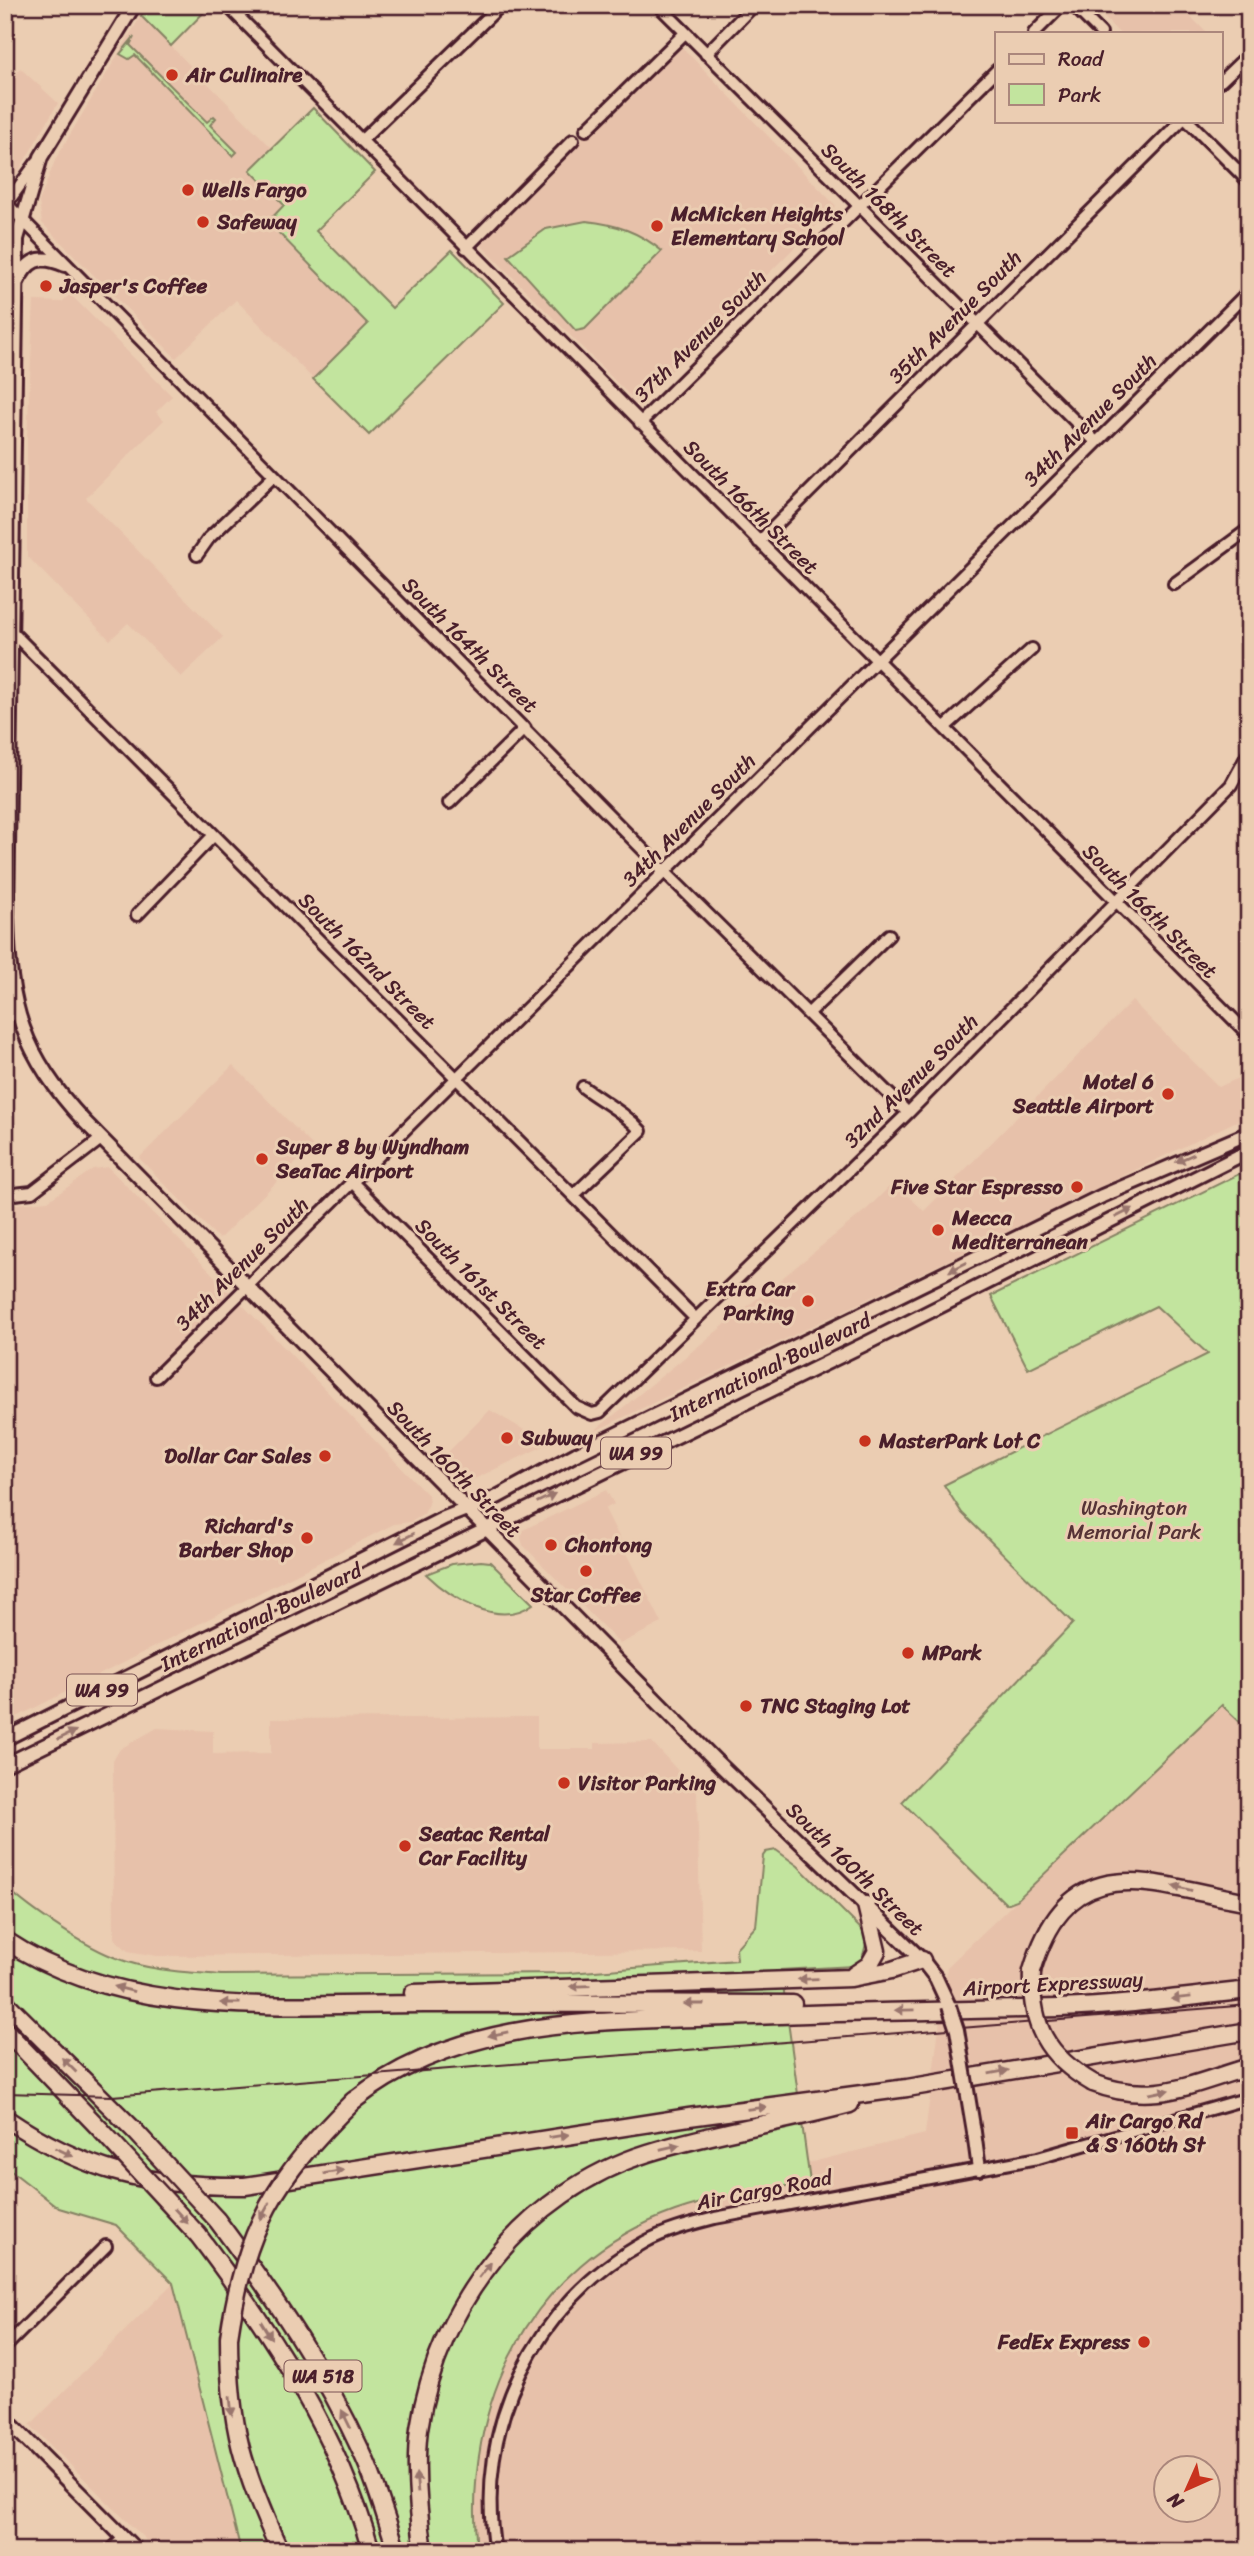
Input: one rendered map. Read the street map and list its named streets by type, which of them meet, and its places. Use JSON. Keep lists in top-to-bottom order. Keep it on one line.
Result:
{"streets":{"highway":["Airport Expressway","WA 518"],"main road":["International Boulevard","WA 99","South 160th Street"],"street":["South 168th Street","35th Avenue South","37th Avenue South","34th Avenue South","South 166th Street","South 164th Street","South 162nd Street","32nd Avenue South","South 161st Street","Air Cargo Road"]},"crossings":[["South 168th Street","35th Avenue South"],["South 168th Street","37th Avenue South"],["South 168th Street","34th Avenue South"],["35th Avenue South","South 166th Street"],["37th Avenue South","South 166th Street"],["34th Avenue South","South 166th Street"],["34th Avenue South","South 164th Street"],["34th Avenue South","South 162nd Street"],["34th Avenue South","South 161st Street"],["34th Avenue South","South 160th Street"],["South 166th Street","32nd Avenue South"],["South 164th Street","32nd Avenue South"],["South 164th Street","South 160th Street"],["South 162nd Street","32nd Avenue South"],["South 162nd Street","South 160th Street"],["32nd Avenue South","South 161st Street"],["International Boulevard","South 160th Street"],["South 160th Street","Air Cargo Road"]],"parks":["Washington Memorial Park"],"places":{"other":["Air Culinaire","Wells Fargo","Safeway","McMicken Heights Elementary School","Jasper's Coffee","Motel 6 Seattle Airport","Super 8 by Wyndham SeaTac Airport","Five Star Espresso","Mecca Mediterranean","Extra Car Parking","Subway","MasterPark Lot C","Dollar Car Sales","Richard's Barber Shop","Chontong","Star Coffee","MPark","TNC Staging Lot","Visitor Parking","Seatac Rental Car Facility","FedEx Express"],"transit":["Air Cargo Rd & S 160th St"]},"legend":["Road","Park"],"north":"bottom left"}
